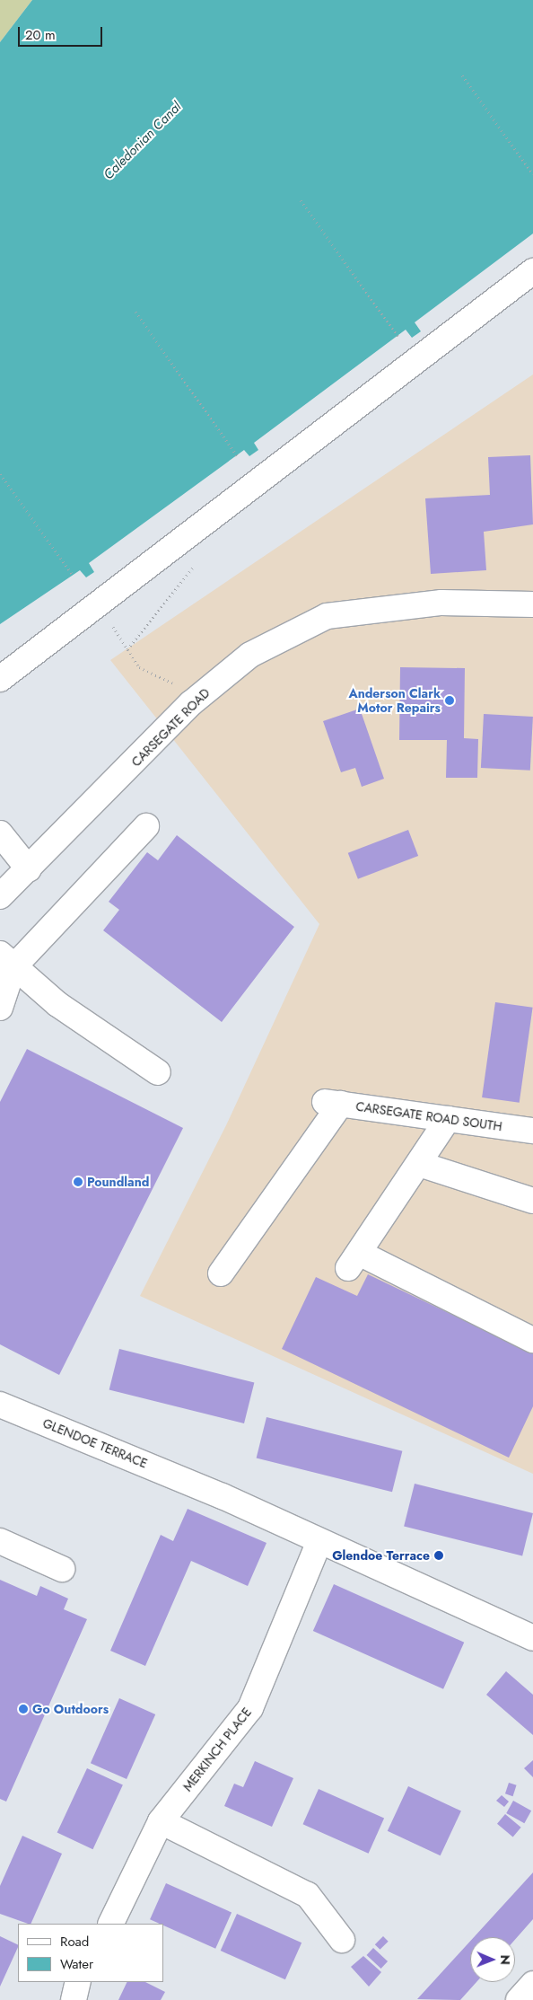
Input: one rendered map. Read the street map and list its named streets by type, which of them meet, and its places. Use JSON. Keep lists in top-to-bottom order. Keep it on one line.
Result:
{"streets":{"street":["CARSEGATE ROAD","CARSEGATE ROAD SOUTH","GLENDOE TERRACE","MERKINCH PLACE"]},"crossings":[["GLENDOE TERRACE","MERKINCH PLACE"]],"water":["Caledonian Canal"],"places":["Anderson Clark Motor Repairs","Poundland","Glendoe Terrace","Go Outdoors"],"legend":["Road","Water"],"scale_bar":"20 m","north":"right"}
